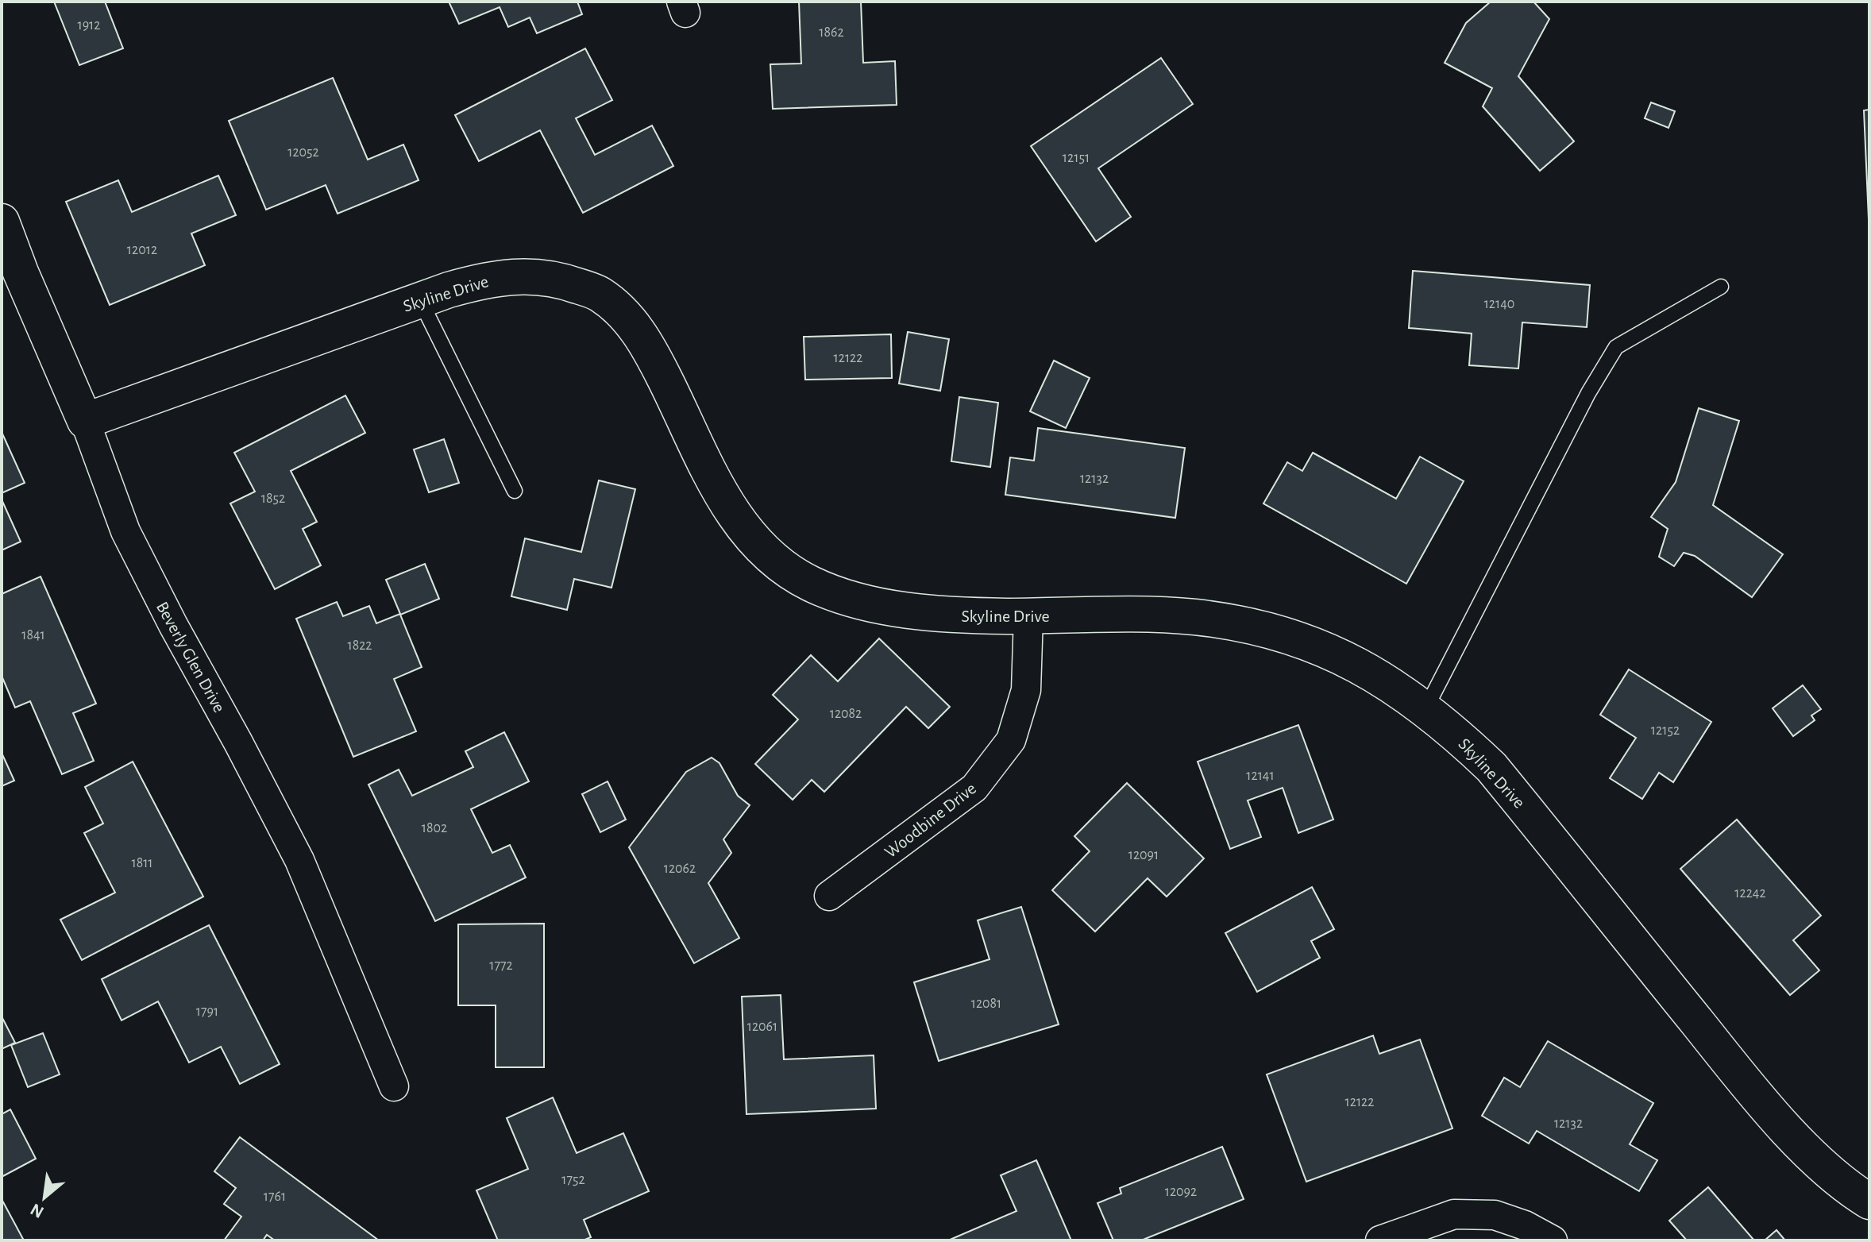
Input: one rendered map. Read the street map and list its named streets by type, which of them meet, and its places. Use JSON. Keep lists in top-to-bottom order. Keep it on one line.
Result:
{"streets":{"street":["Skyline Drive","Beverly Glen Drive","Woodbine Drive"]},"crossings":[["Skyline Drive","Beverly Glen Drive"],["Skyline Drive","Woodbine Drive"]],"house_numbers":["1912","1862","12052","12151","12012","12140","12122","12132","1852","1841","1822","12082","12152","12141","1802","12091","1811","12062","12242","1772","12081","1791","12061","12122","12132","1752","12092","1761"],"north":"bottom left"}
